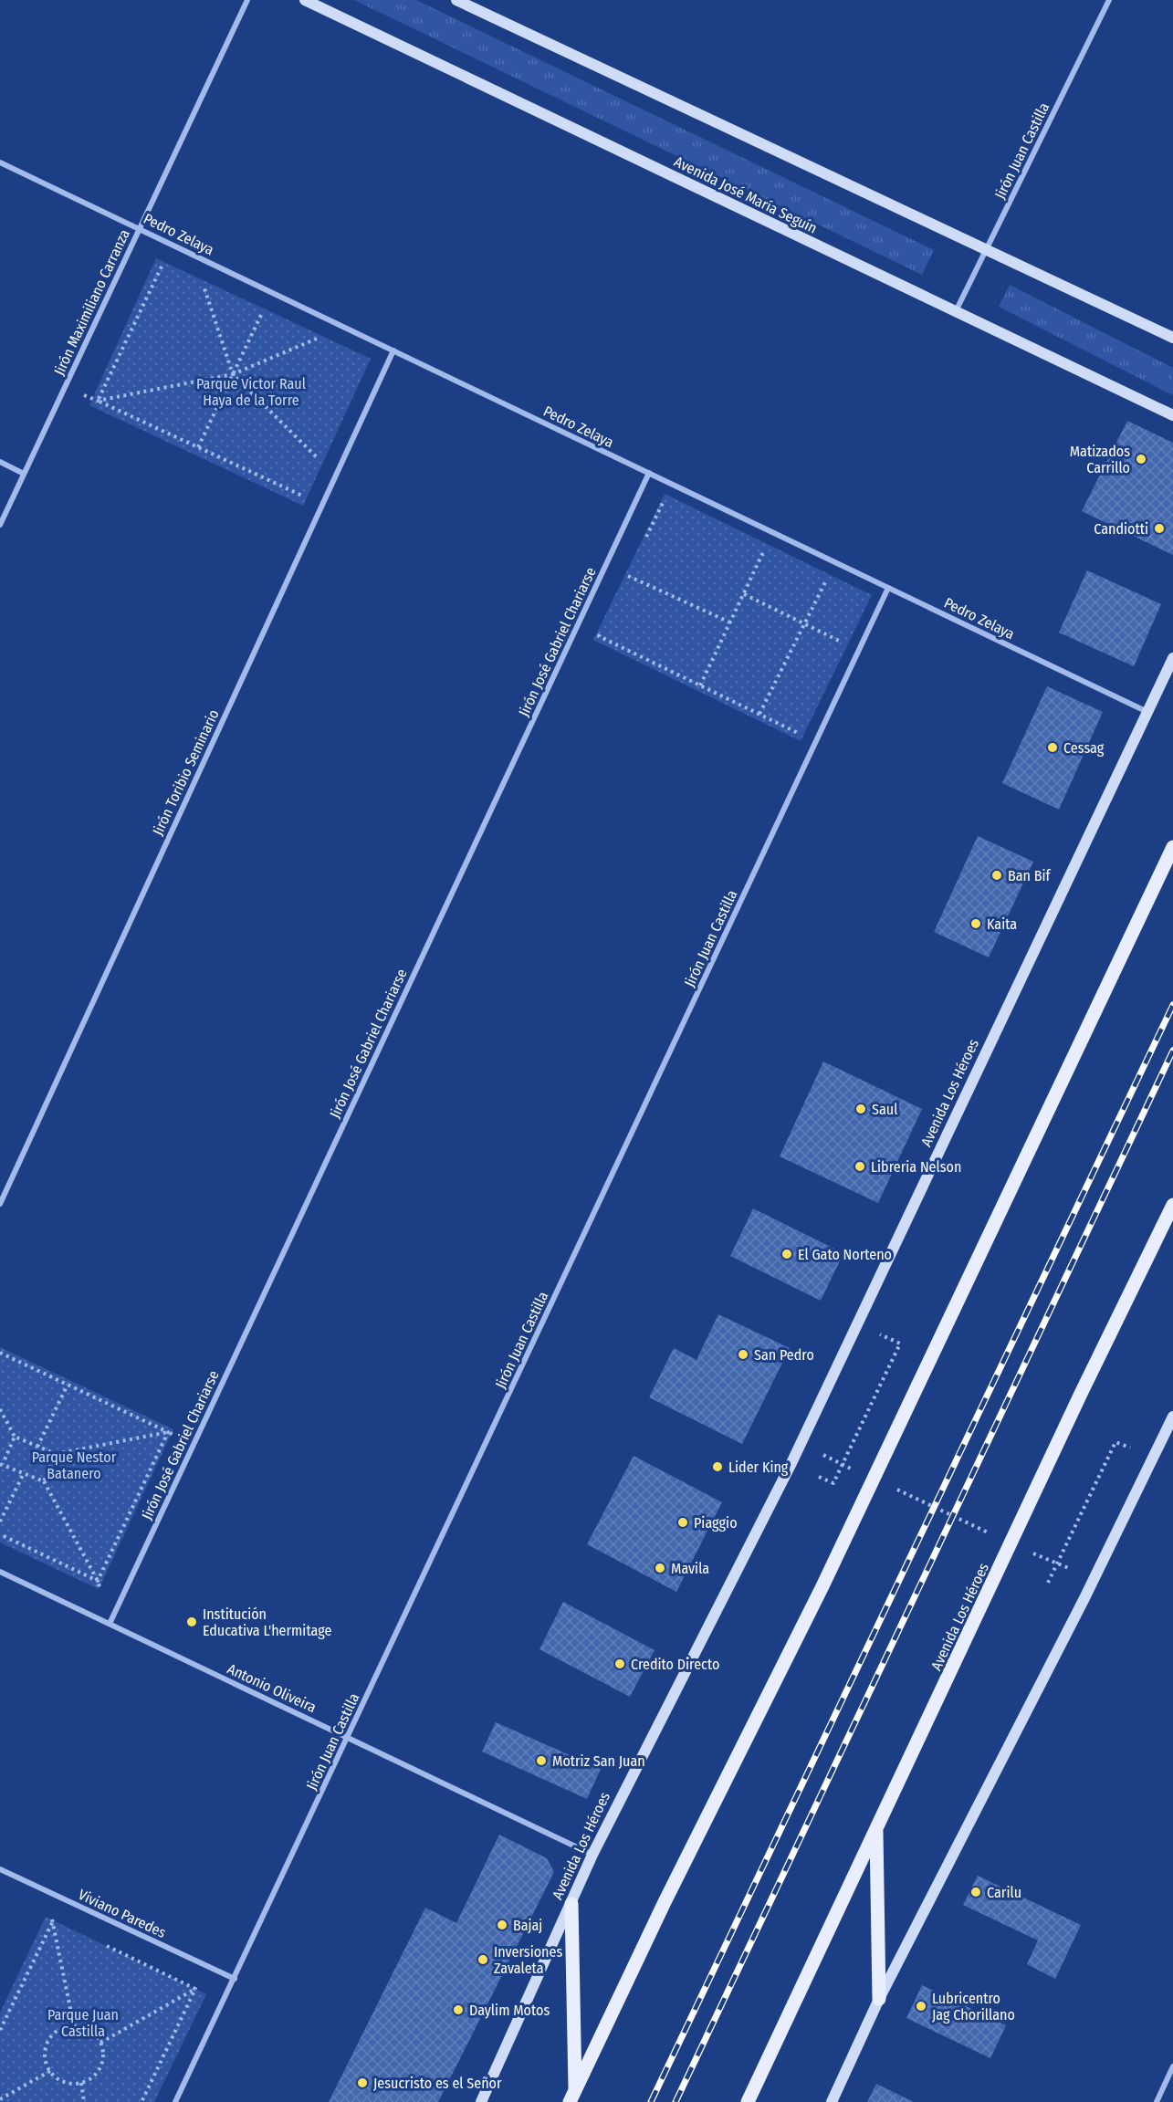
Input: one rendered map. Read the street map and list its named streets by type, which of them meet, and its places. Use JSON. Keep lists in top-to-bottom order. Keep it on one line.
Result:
{"streets":{"main road":["Avenida Los Héroes"],"street":["Jirón Juan Castilla","Avenida José María Seguín","Pedro Zelaya","Jirón Maximiliano Carranza","Jirón José Gabriel Chariarse","Jirón Toribio Seminario","Antonio Oliveira","Viviano Paredes"]},"crossings":[["Jirón Juan Castilla","Avenida José María Seguín"],["Jirón Juan Castilla","Pedro Zelaya"],["Jirón Juan Castilla","Antonio Oliveira"],["Jirón Juan Castilla","Viviano Paredes"],["Pedro Zelaya","Jirón Maximiliano Carranza"],["Pedro Zelaya","Jirón José Gabriel Chariarse"],["Pedro Zelaya","Jirón Toribio Seminario"],["Pedro Zelaya","Avenida Los Héroes"],["Jirón José Gabriel Chariarse","Antonio Oliveira"],["Avenida Los Héroes","Antonio Oliveira"]],"parks":["Parque Victor Raul Haya de la Torre","Parque Nestor Batanero","Parque Juan Castilla"],"places":["Matizados Carrillo","Candiotti","Cessag","Ban Bif","Kaita","Saul","Libreria Nelson","El Gato Norteno","San Pedro","Lider King","Piaggio","Mavila","Institución Educativa L'hermitage","Credito Directo","Motriz San Juan","Carilu","Bajaj","Inversiones Zavaleta","Lubricentro Jag Chorillano","Daylim Motos","Jesucristo es el Señor"]}
